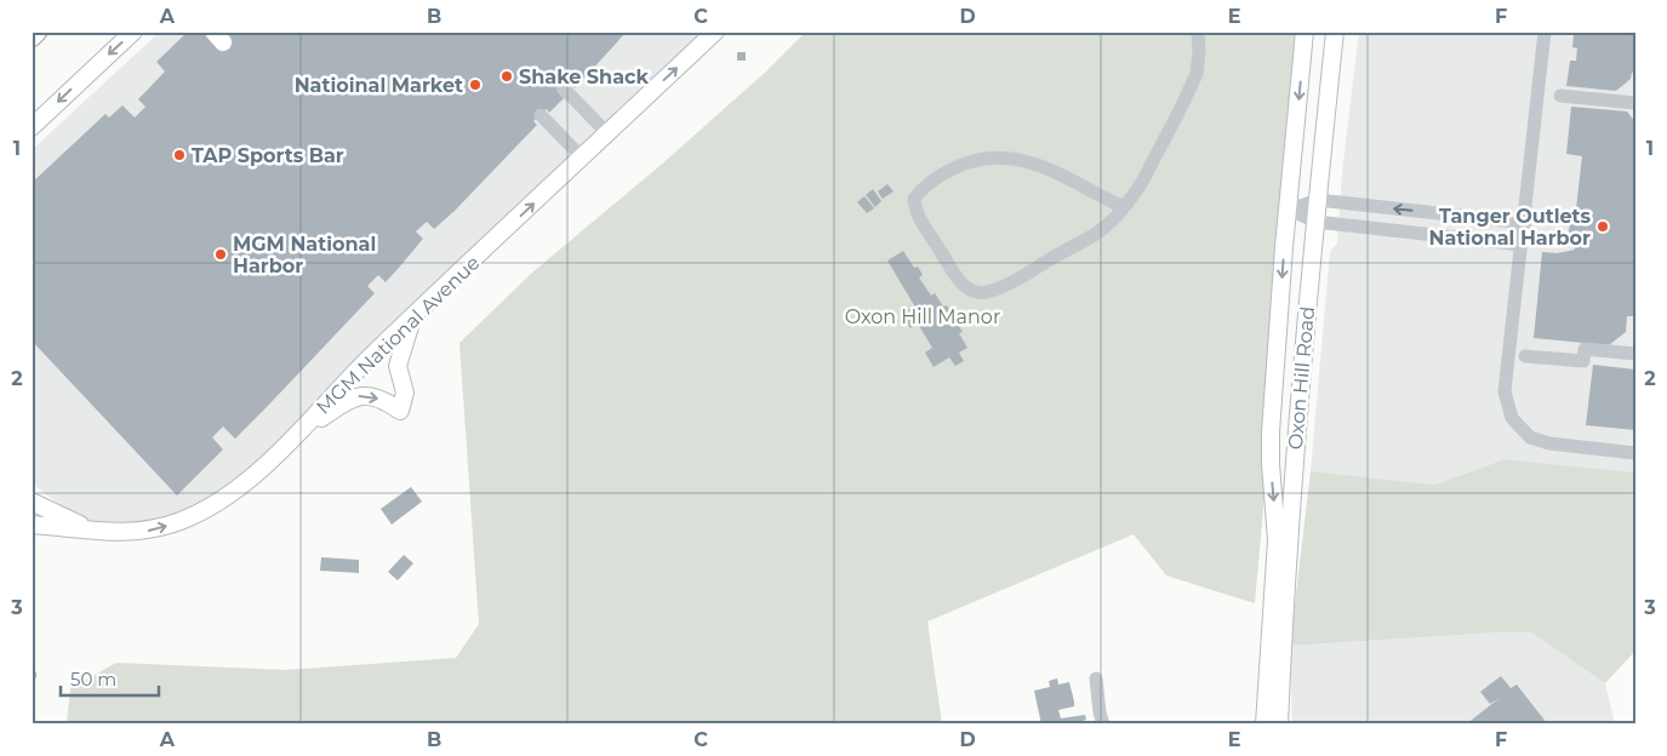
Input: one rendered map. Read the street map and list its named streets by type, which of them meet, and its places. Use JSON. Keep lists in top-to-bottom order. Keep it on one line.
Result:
{"streets":{"main road":["MGM National Avenue","Oxon Hill Road"]},"one_way":["MGM National Avenue"],"parks":["Oxon Hill Manor"],"places":["Shake Shack","Natioinal Market","TAP Sports Bar","Tanger Outlets National Harbor","MGM National Harbor"],"scale_bar":"50 m","grid":{"columns":["A","B","C","D","E","F"],"rows":["1","2","3"]}}
